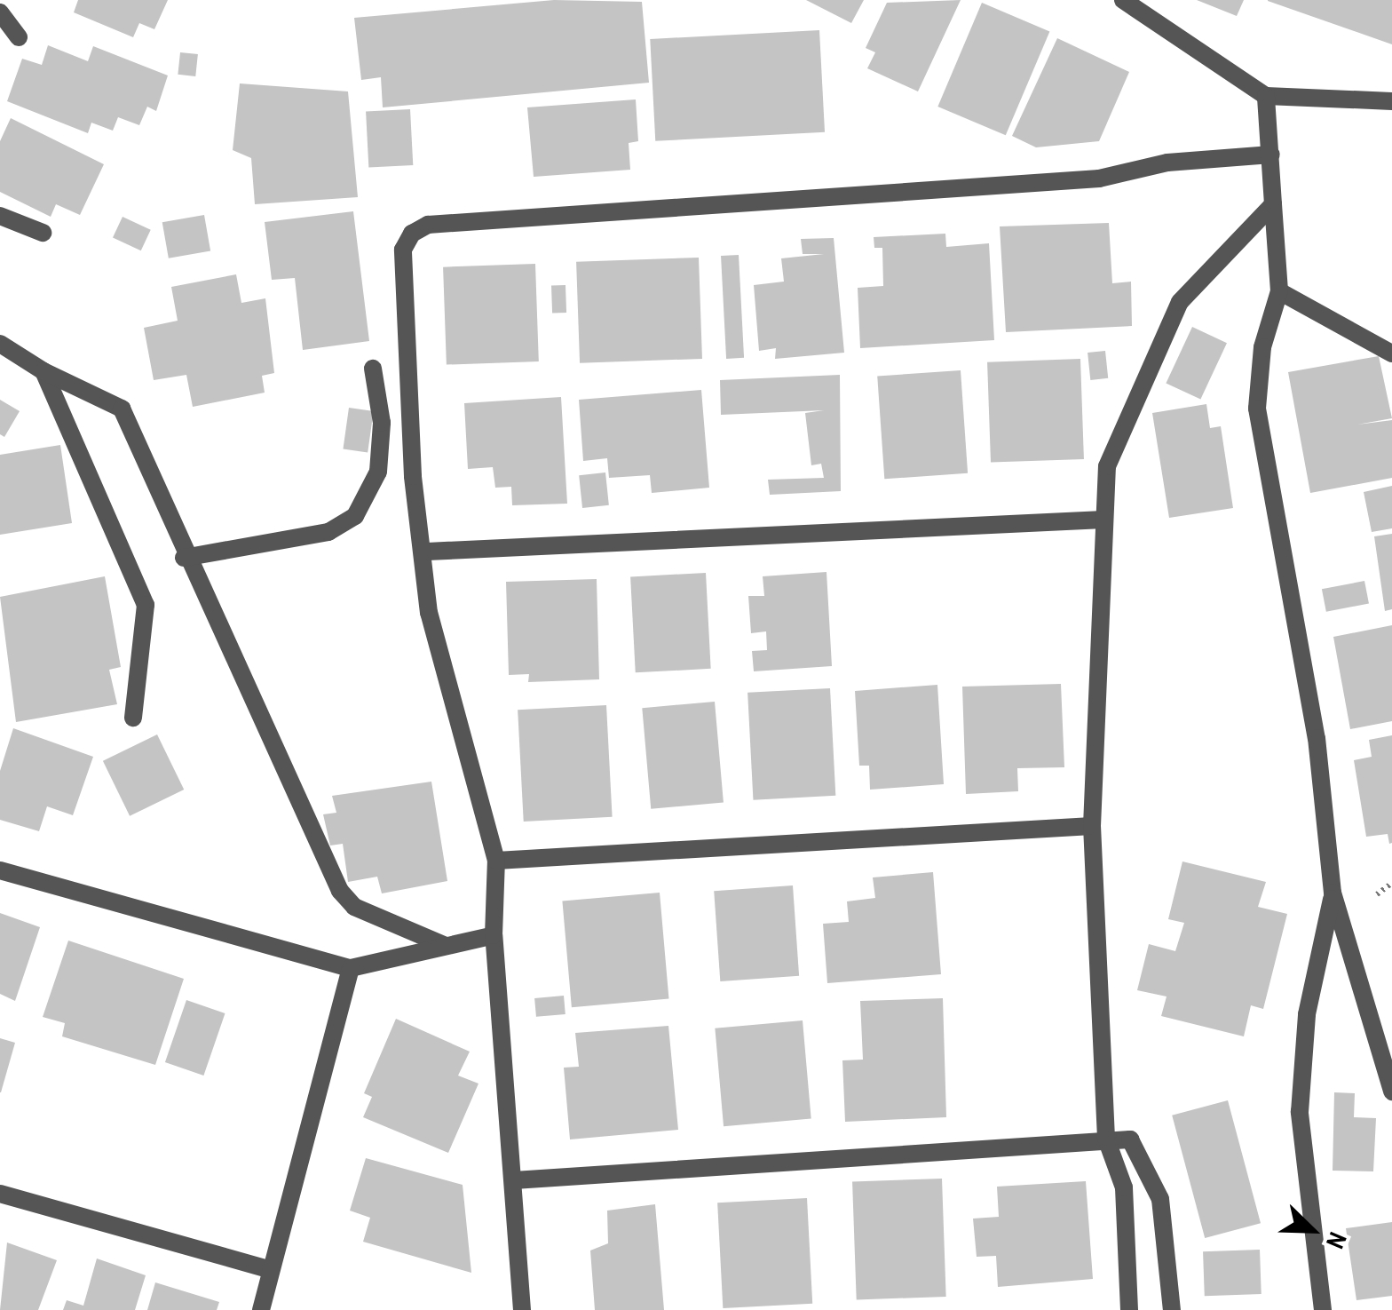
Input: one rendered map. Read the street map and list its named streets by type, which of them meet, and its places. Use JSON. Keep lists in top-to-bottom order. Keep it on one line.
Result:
{"north":"bottom right"}
